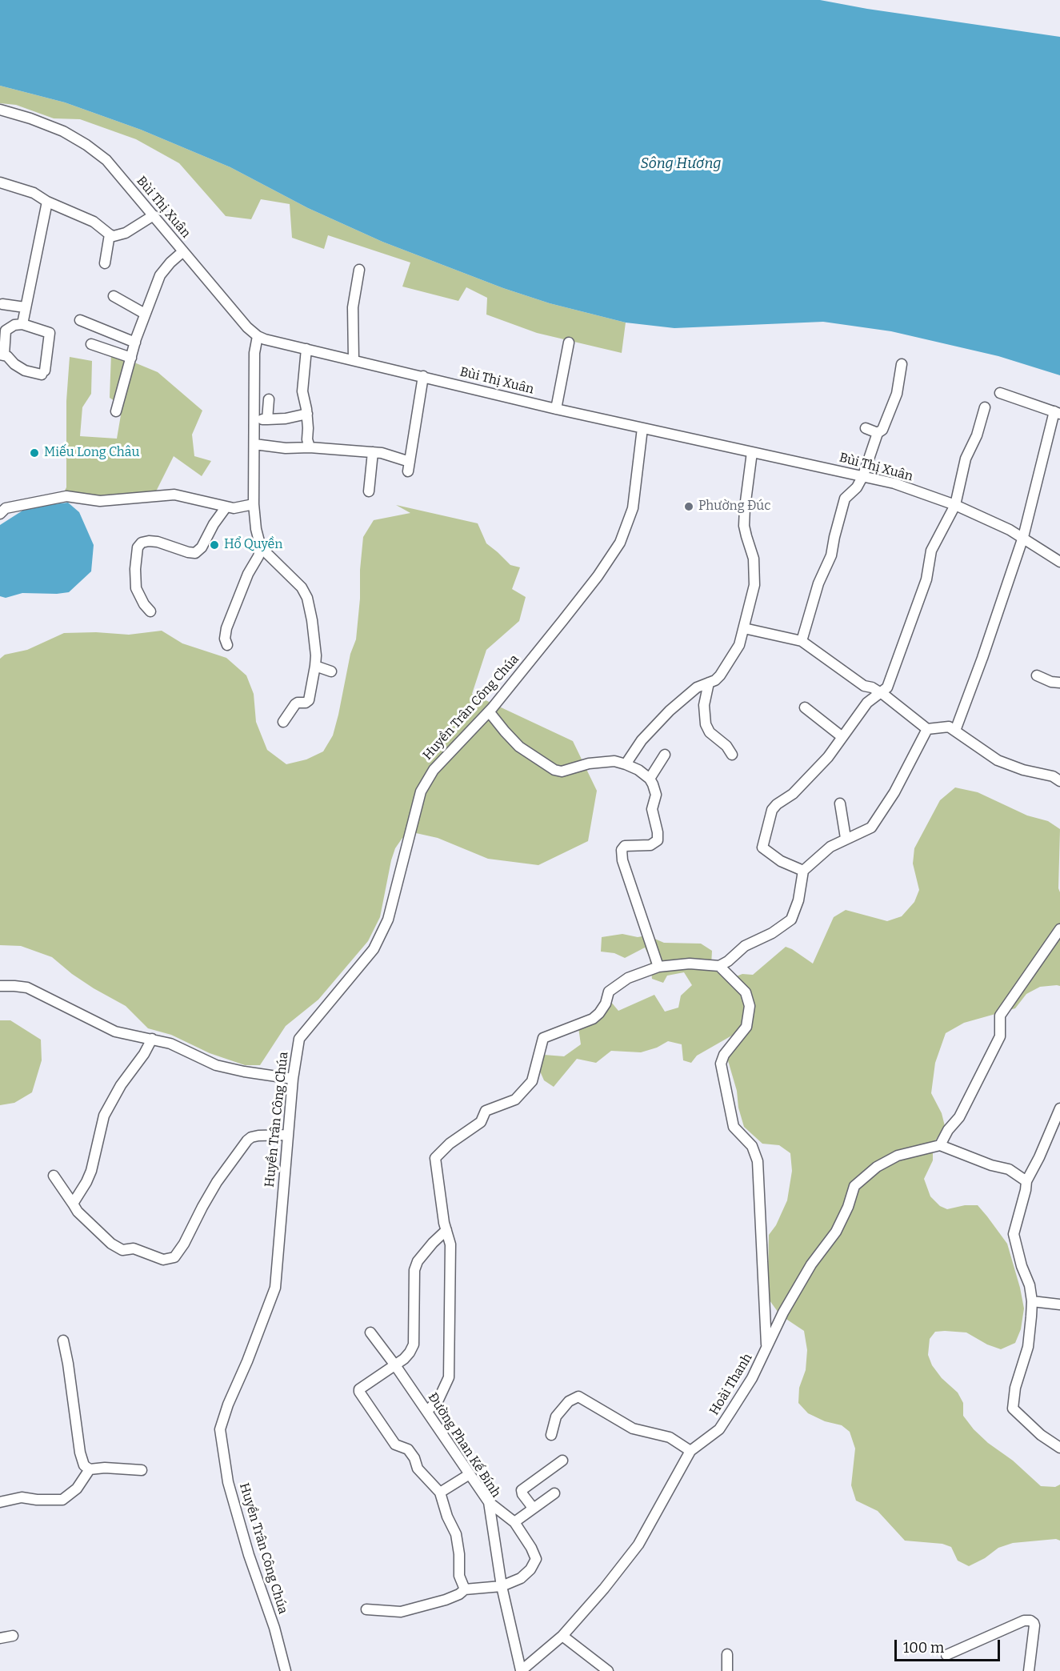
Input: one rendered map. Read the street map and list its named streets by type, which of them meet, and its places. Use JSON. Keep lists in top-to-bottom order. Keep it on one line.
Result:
{"streets":{"street":["Bùi Thị Xuân","Huyền Trân Công Chúa","Hoài Thanh","Đường Phan Kế Bính"]},"crossings":[["Bùi Thị Xuân","Huyền Trân Công Chúa"],["Hoài Thanh","Đường Phan Kế Bính"]],"water":["Sông Hương"],"places":["Miếu Long Châu","Phường Đúc","Hổ Quyền"],"scale_bar":"100 m"}
